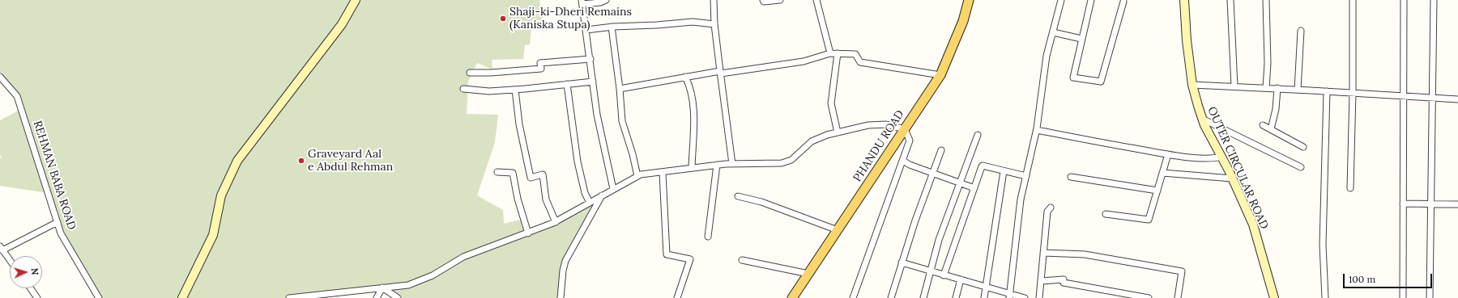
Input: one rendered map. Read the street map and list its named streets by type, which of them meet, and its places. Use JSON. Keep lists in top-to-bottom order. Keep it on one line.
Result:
{"streets":{"main road":["PHANDU ROAD","OUTER CIRCULAR ROAD"],"street":["REHMAN BABA ROAD"]},"places":["Shaji-ki-Dheri Remains (Kaniska Stupa)","Graveyard Aal e Abdul Rehman"],"scale_bar":"100 m","north":"right"}
